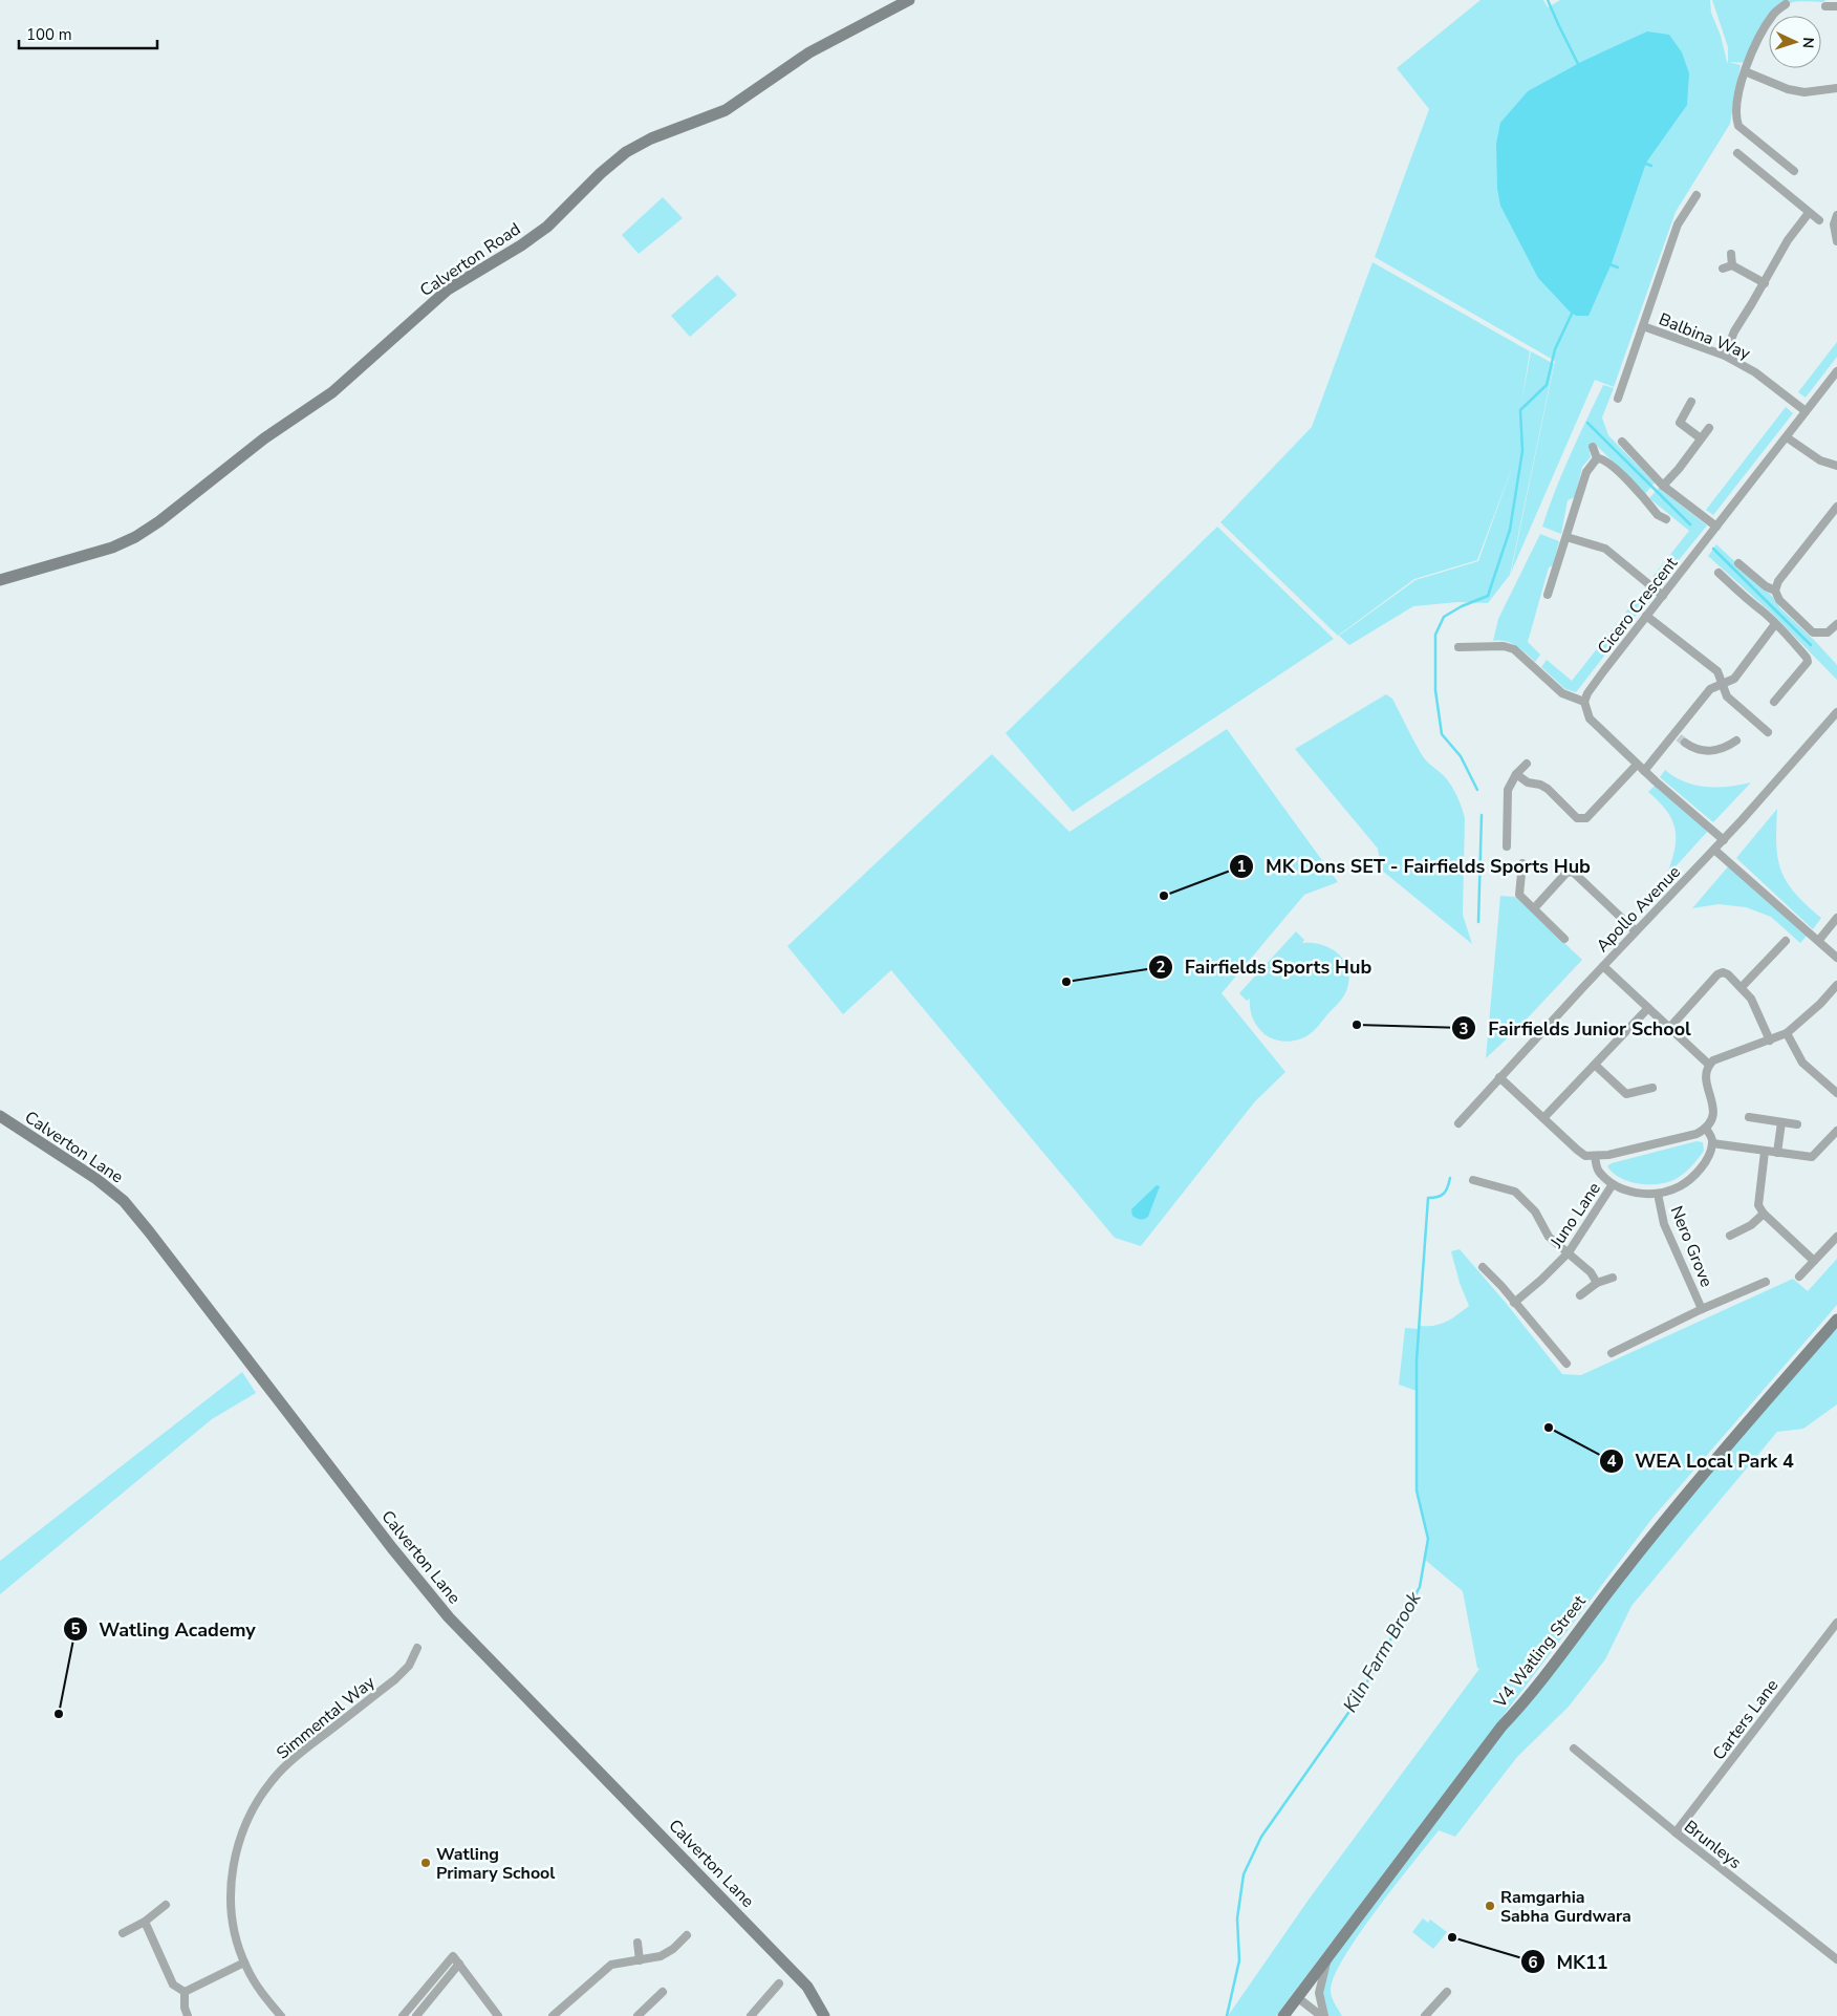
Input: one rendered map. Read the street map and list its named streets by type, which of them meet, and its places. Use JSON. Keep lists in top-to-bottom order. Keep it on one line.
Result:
{"streets":{"street":["Calverton Road","Balbina Way","Cicero Crescent","Apollo Avenue","Calverton Lane","Juno Lane","Nero Grove","V4 Watling Street","Simmental Way","Carters Lane","Brunleys"]},"crossings":[["Balbina Way","Cicero Crescent"],["Carters Lane","Brunleys"]],"water":["Kiln Farm Brook"],"places":["MK Dons SET - Fairfields Sports Hub","Fairfields Sports Hub","Fairfields Junior School","WEA Local Park 4","Watling Academy","Watling Primary School","Ramgarhia Sabha Gurdwara","MK11"],"scale_bar":"100 m","north":"right"}
